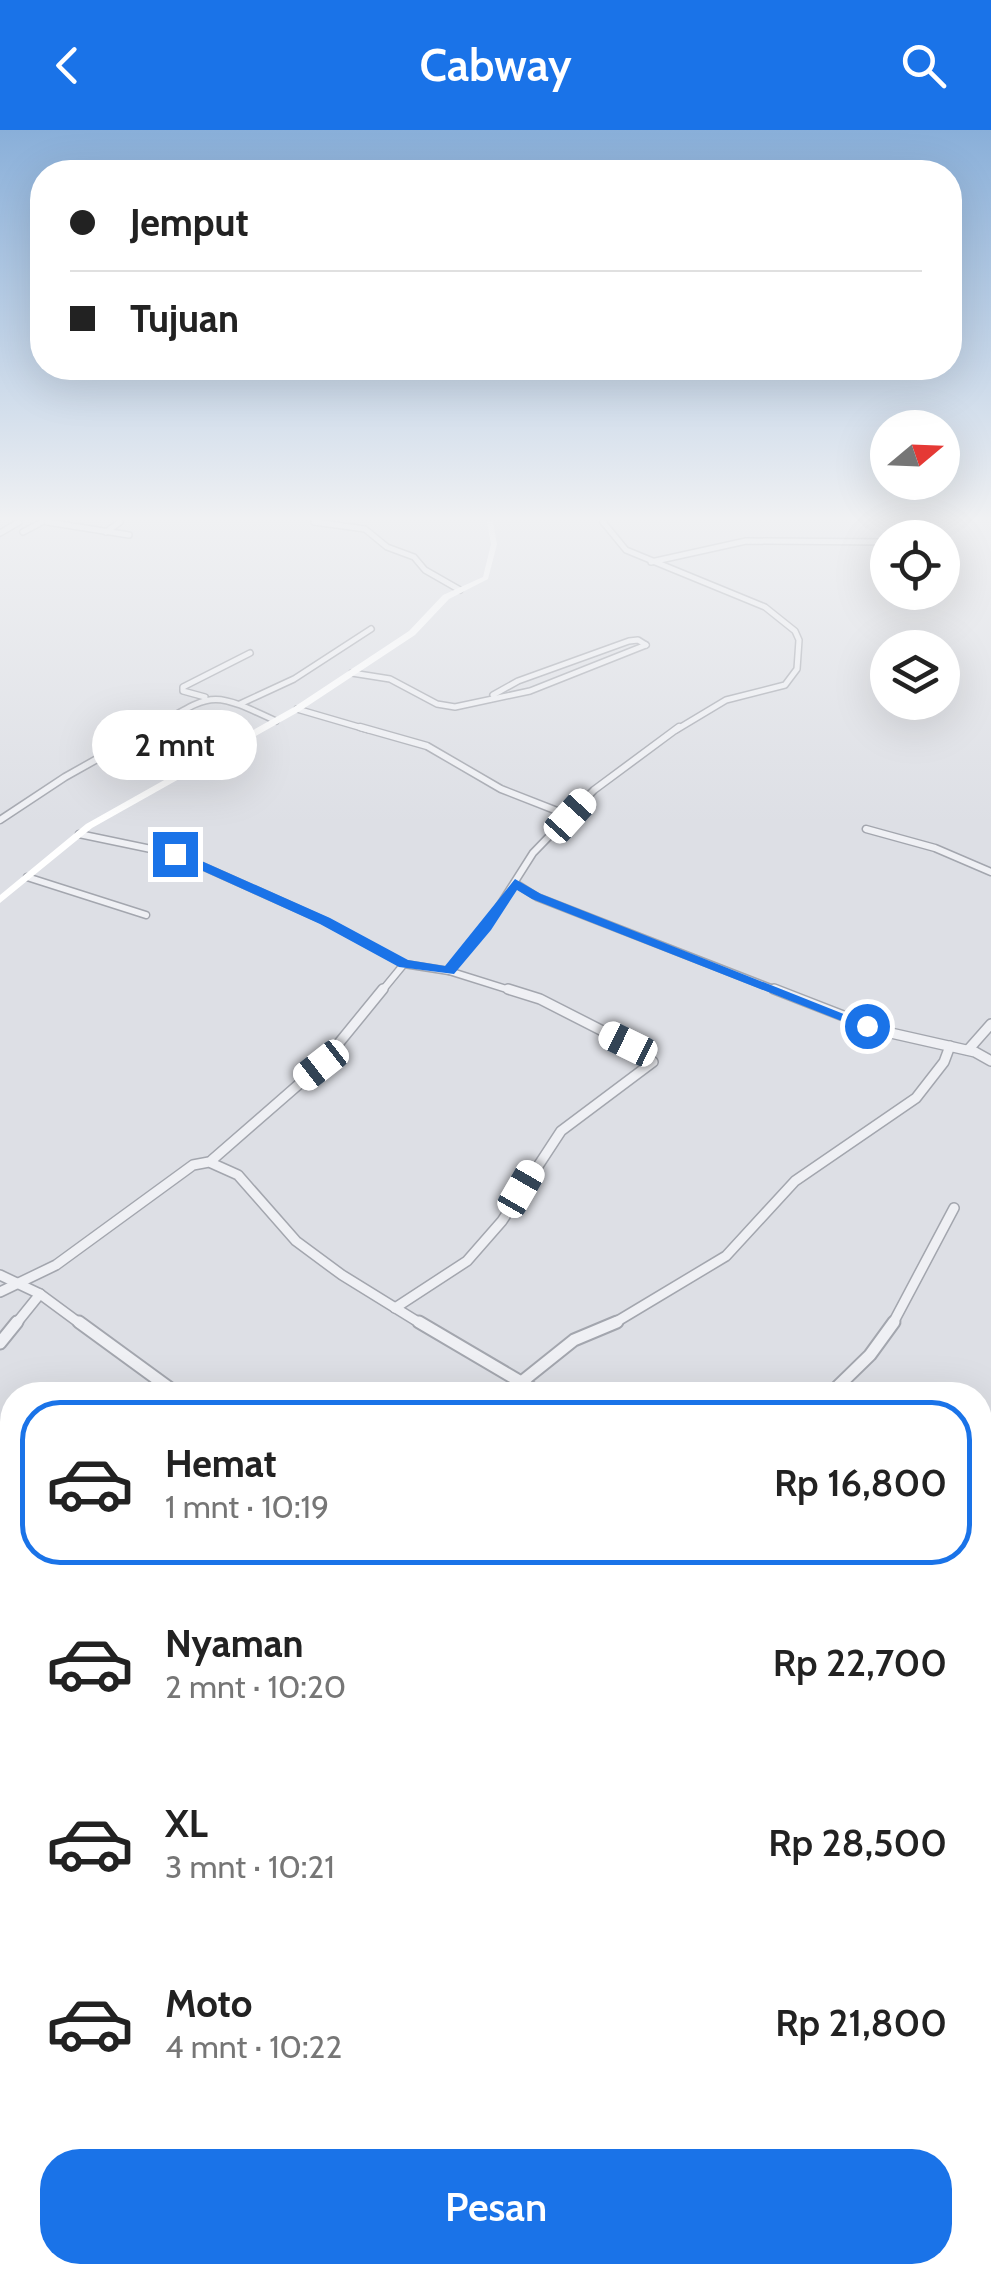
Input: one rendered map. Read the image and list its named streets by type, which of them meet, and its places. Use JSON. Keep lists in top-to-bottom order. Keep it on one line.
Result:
{"north":"right","page":{"header":"Cabway","banner":["Jemput","Tujuan"],"bubble":"2 mnt","list":[{"name":"Hemat","note":"1 mnt · 10:19","value":"Rp 16,800"},{"name":"Nyaman","note":"2 mnt · 10:20","value":"Rp 22,700"},{"name":"XL","note":"3 mnt · 10:21","value":"Rp 28,500"},{"name":"Moto","note":"4 mnt · 10:22","value":"Rp 21,800"}],"buttons":"Pesan"}}
